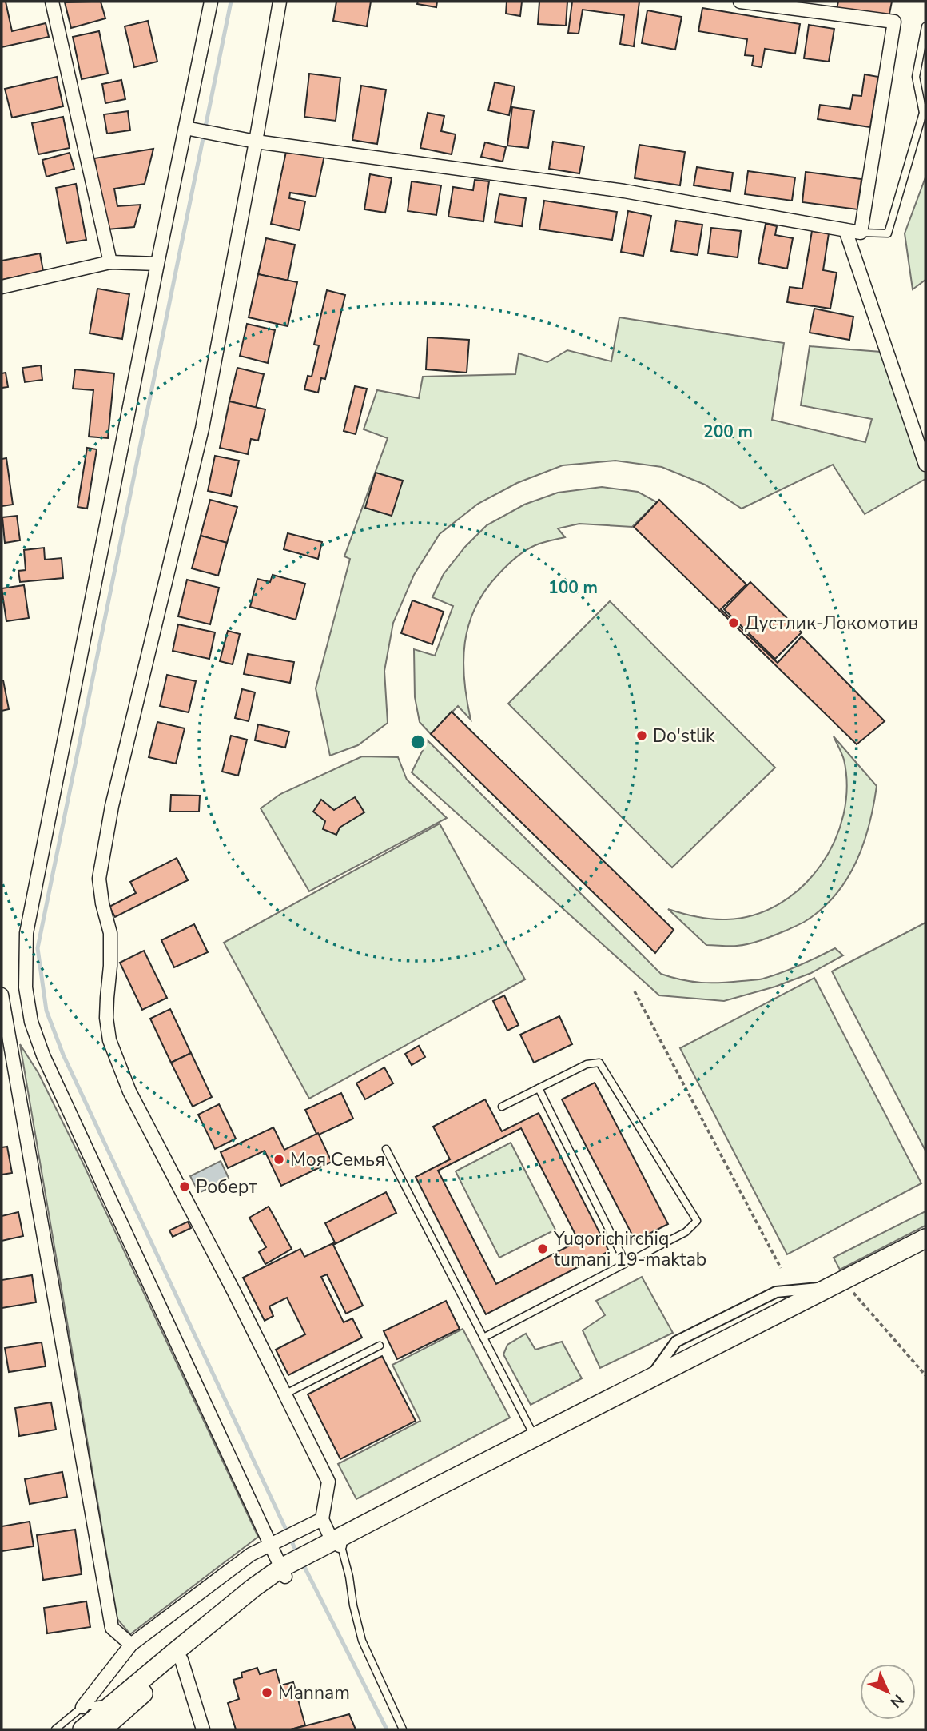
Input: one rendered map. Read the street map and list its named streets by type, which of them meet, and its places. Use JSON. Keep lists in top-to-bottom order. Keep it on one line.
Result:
{"places":["Дустлик-Локомотив","Do'stlik","Моя Семья","Роберт","Yuqorichirchiq tumani 19-maktab","Mannam"],"north":"bottom right","rings":["200 m","100 m"]}
